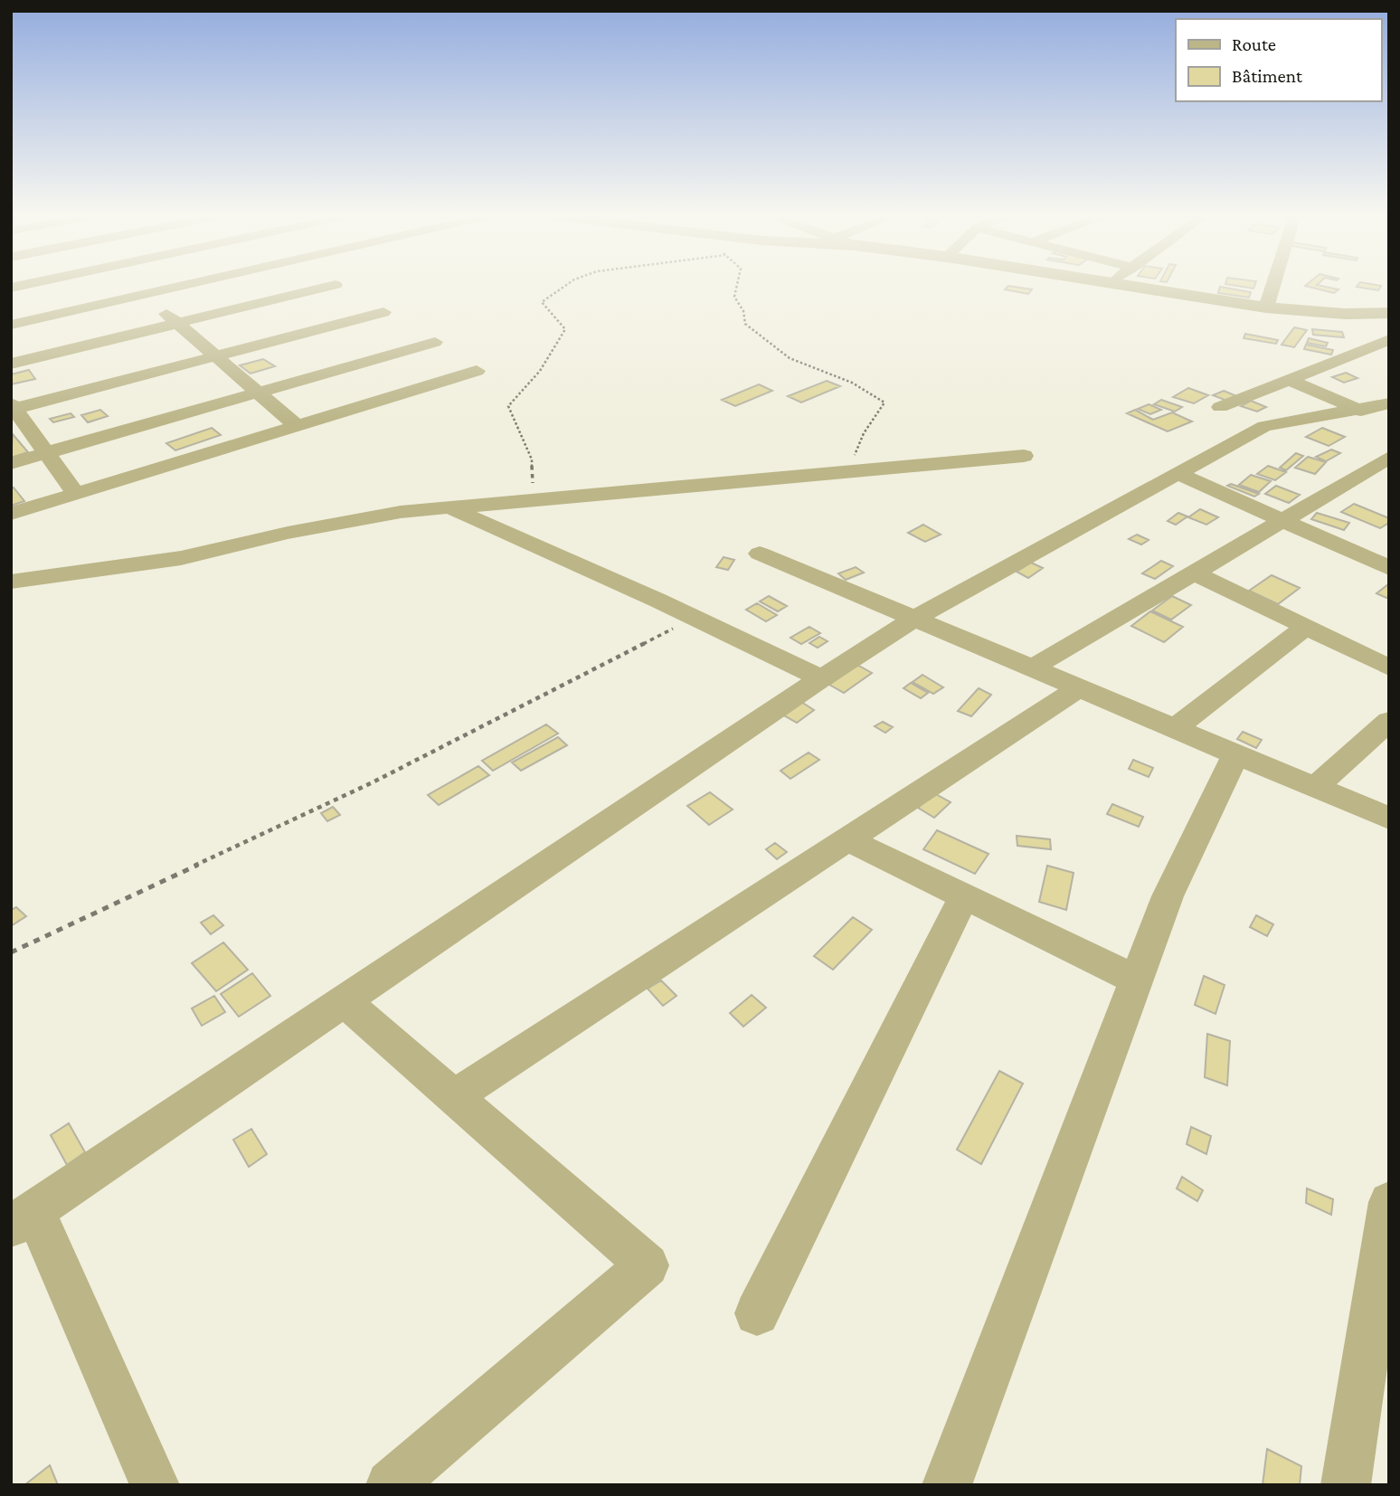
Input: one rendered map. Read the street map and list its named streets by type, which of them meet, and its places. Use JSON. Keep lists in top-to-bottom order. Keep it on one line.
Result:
{"legend":["Route","Bâtiment"]}
